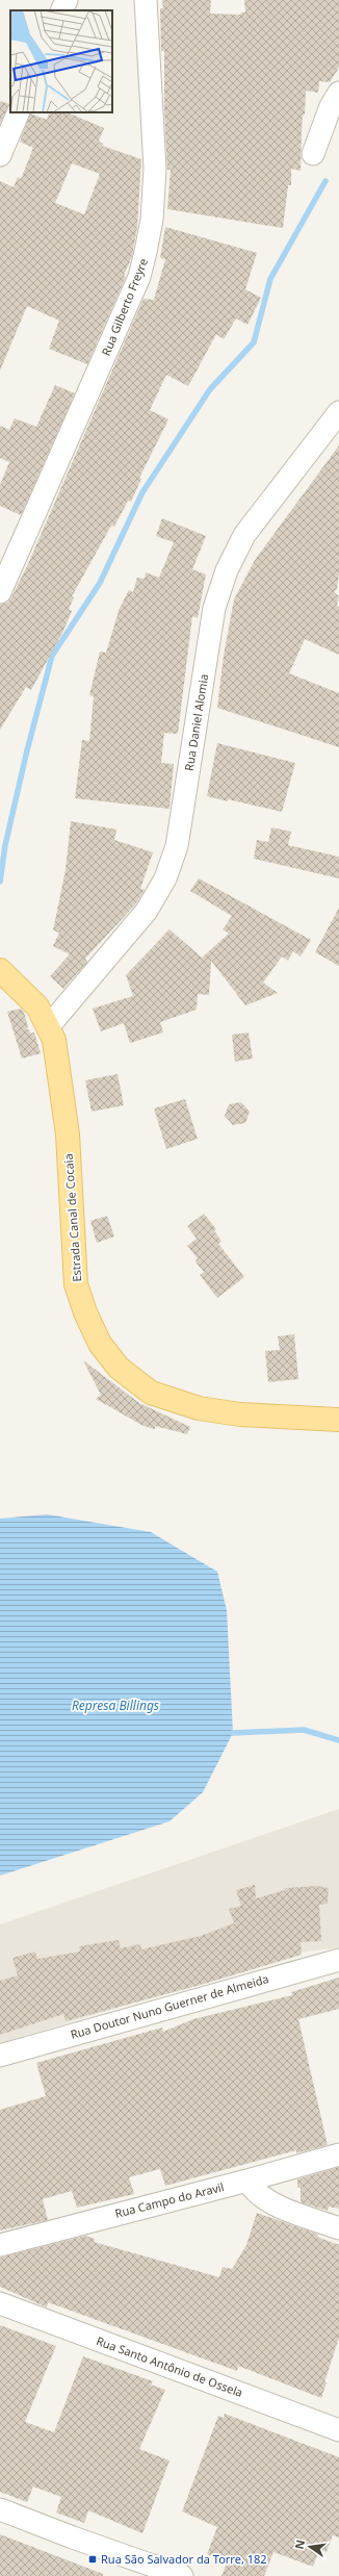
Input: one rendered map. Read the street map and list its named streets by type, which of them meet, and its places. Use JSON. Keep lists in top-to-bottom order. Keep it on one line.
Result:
{"streets":{"main road":["Estrada Canal de Cocaia"],"street":["Rua Gilberto Freyre","Rua Daniel Alomia","Rua Doutor Nuno Guerner de Almeida","Rua Campo do Aravil","Rua Santo Antônio de Ossela"]},"crossings":[["Rua Daniel Alomia","Estrada Canal de Cocaia"]],"water":["Represa Billings"],"places":{"transit":["Rua São Salvador da Torre, 182"]},"north":"left"}
